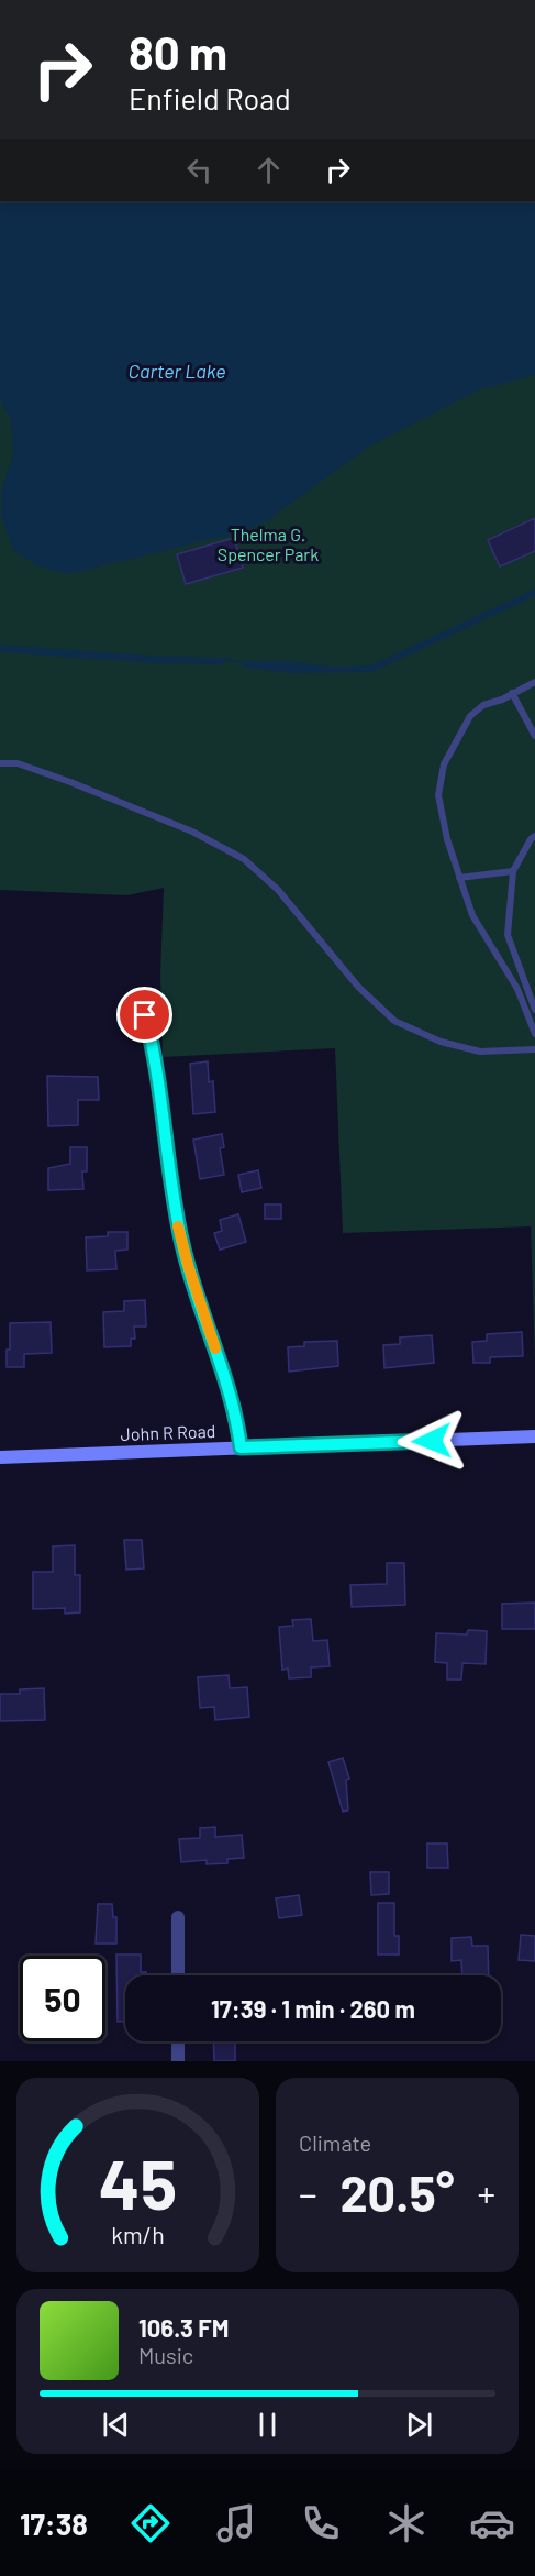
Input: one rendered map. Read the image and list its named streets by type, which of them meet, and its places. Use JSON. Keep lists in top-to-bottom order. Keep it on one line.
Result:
{"streets":{"main road":["John R Road"]},"water":["Carter Lake"],"parks":["Thelma G. Spencer Park"],"page":{"turn":["80 m","Enfield Road"],"limit":"50","trip":"17:39 · 1 min · 260 m","tile":"Climate","heat":["−","20.5°","+"],"song":["106.3 FM","Music"],"tabs":"17:38","gauge":["45","km/h"]}}
